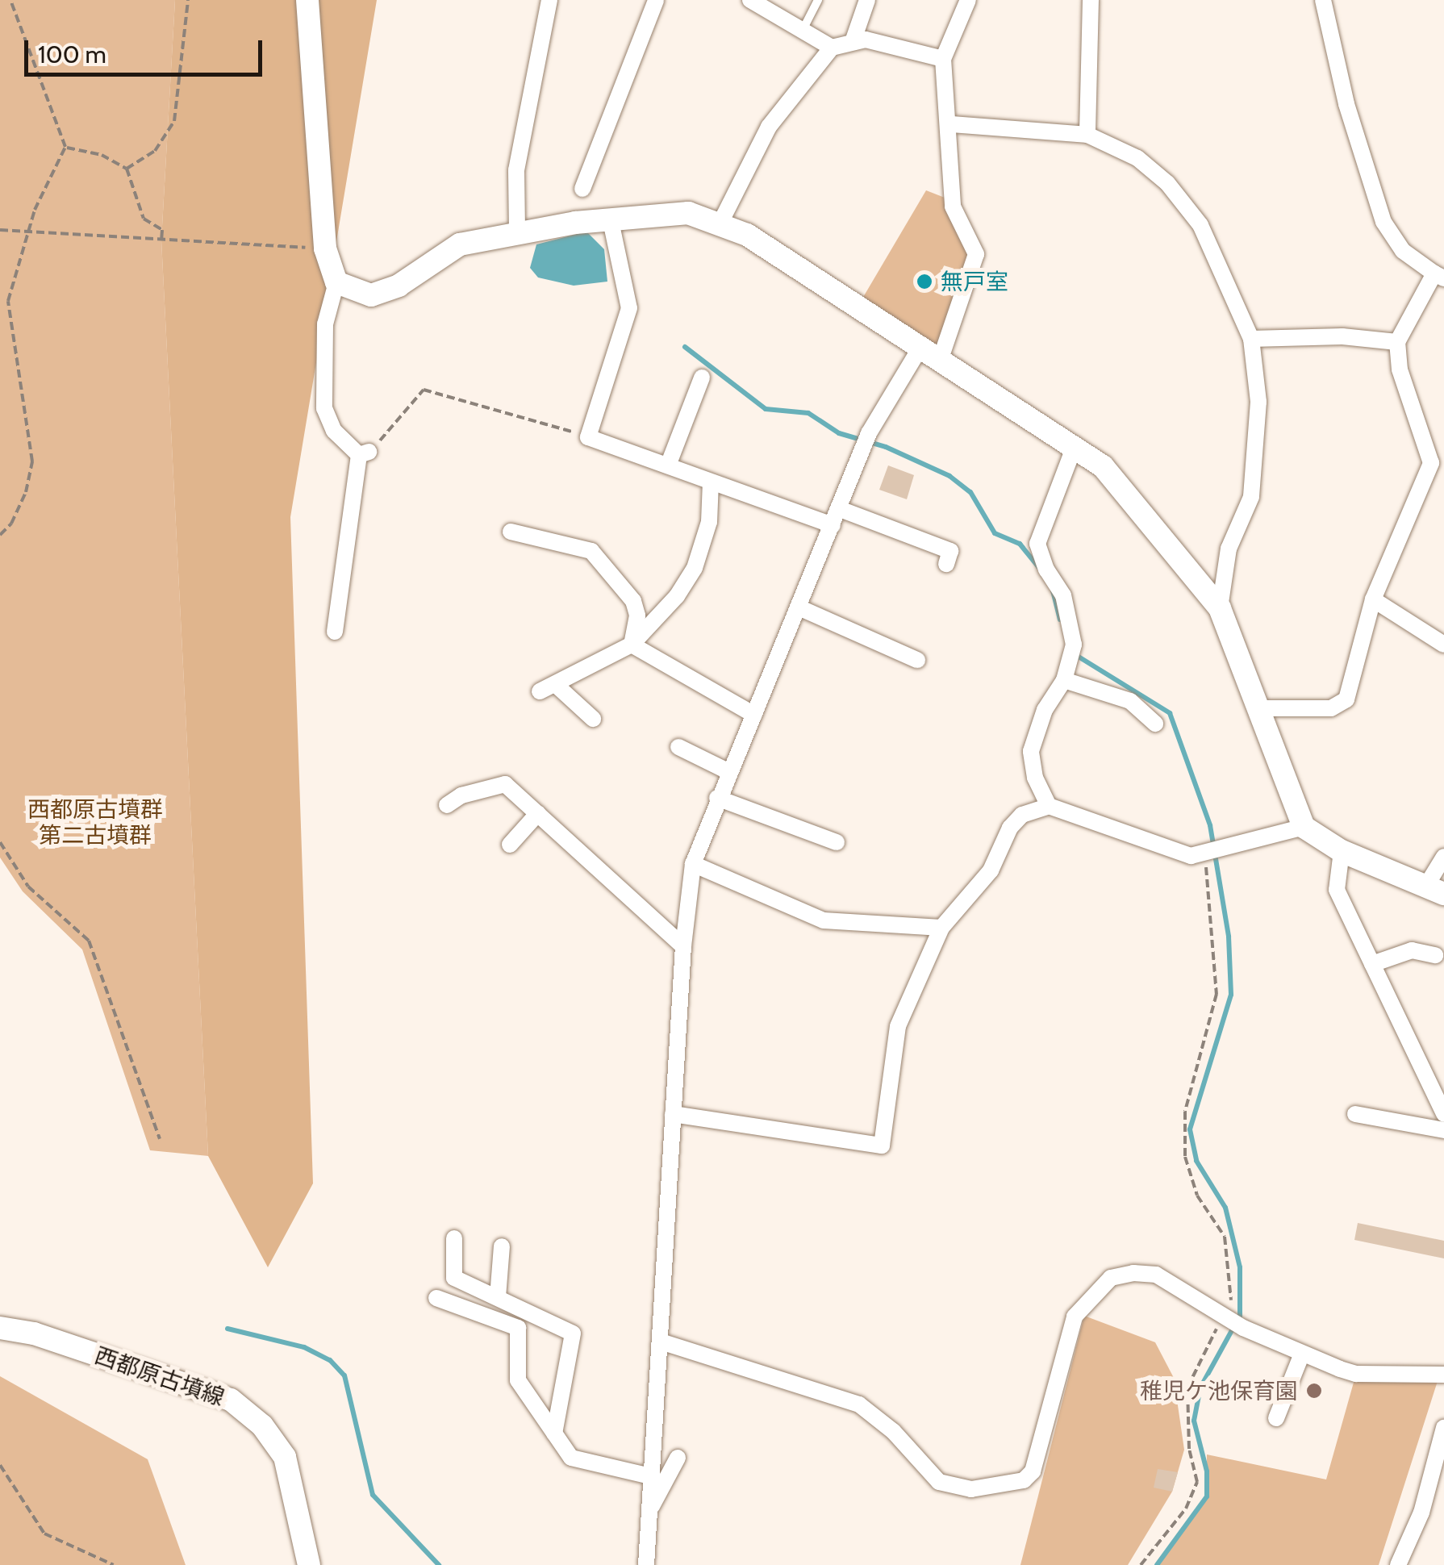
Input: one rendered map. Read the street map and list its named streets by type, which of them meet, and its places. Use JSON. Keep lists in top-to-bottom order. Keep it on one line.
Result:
{"streets":{"street":["西都原古墳線"]},"parks":["西都原古墳群 第二古墳群"],"places":["無戸室","稚児ケ池保育園"],"scale_bar":"100 m"}
